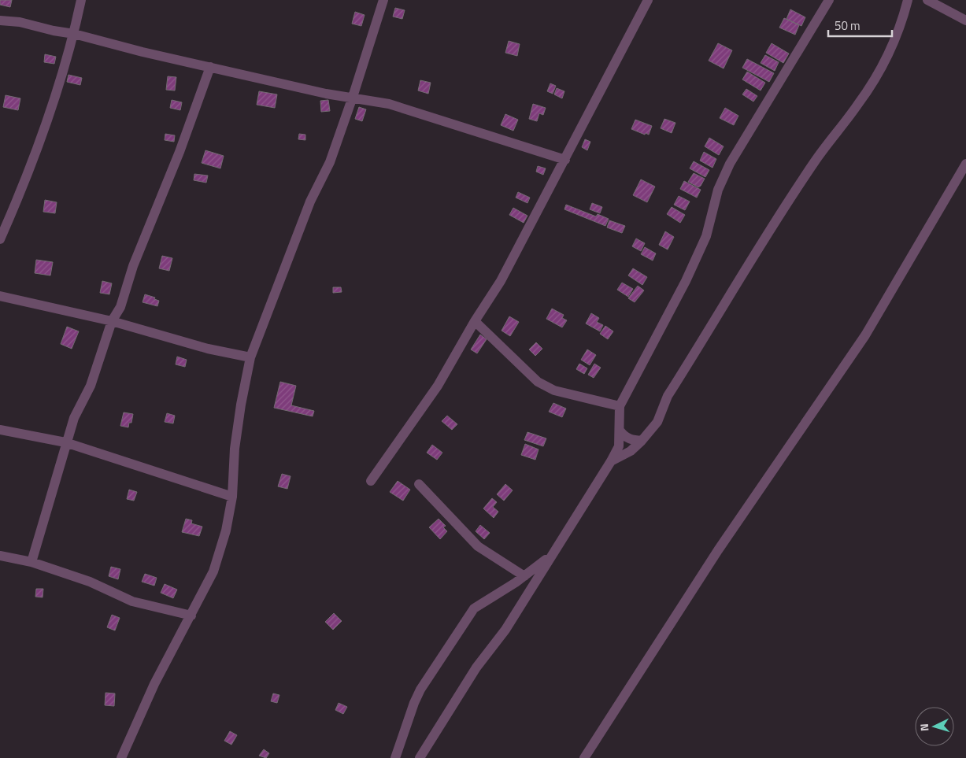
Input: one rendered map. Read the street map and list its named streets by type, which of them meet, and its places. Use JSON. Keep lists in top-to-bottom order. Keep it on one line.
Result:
{"scale_bar":"50 m","north":"left"}
